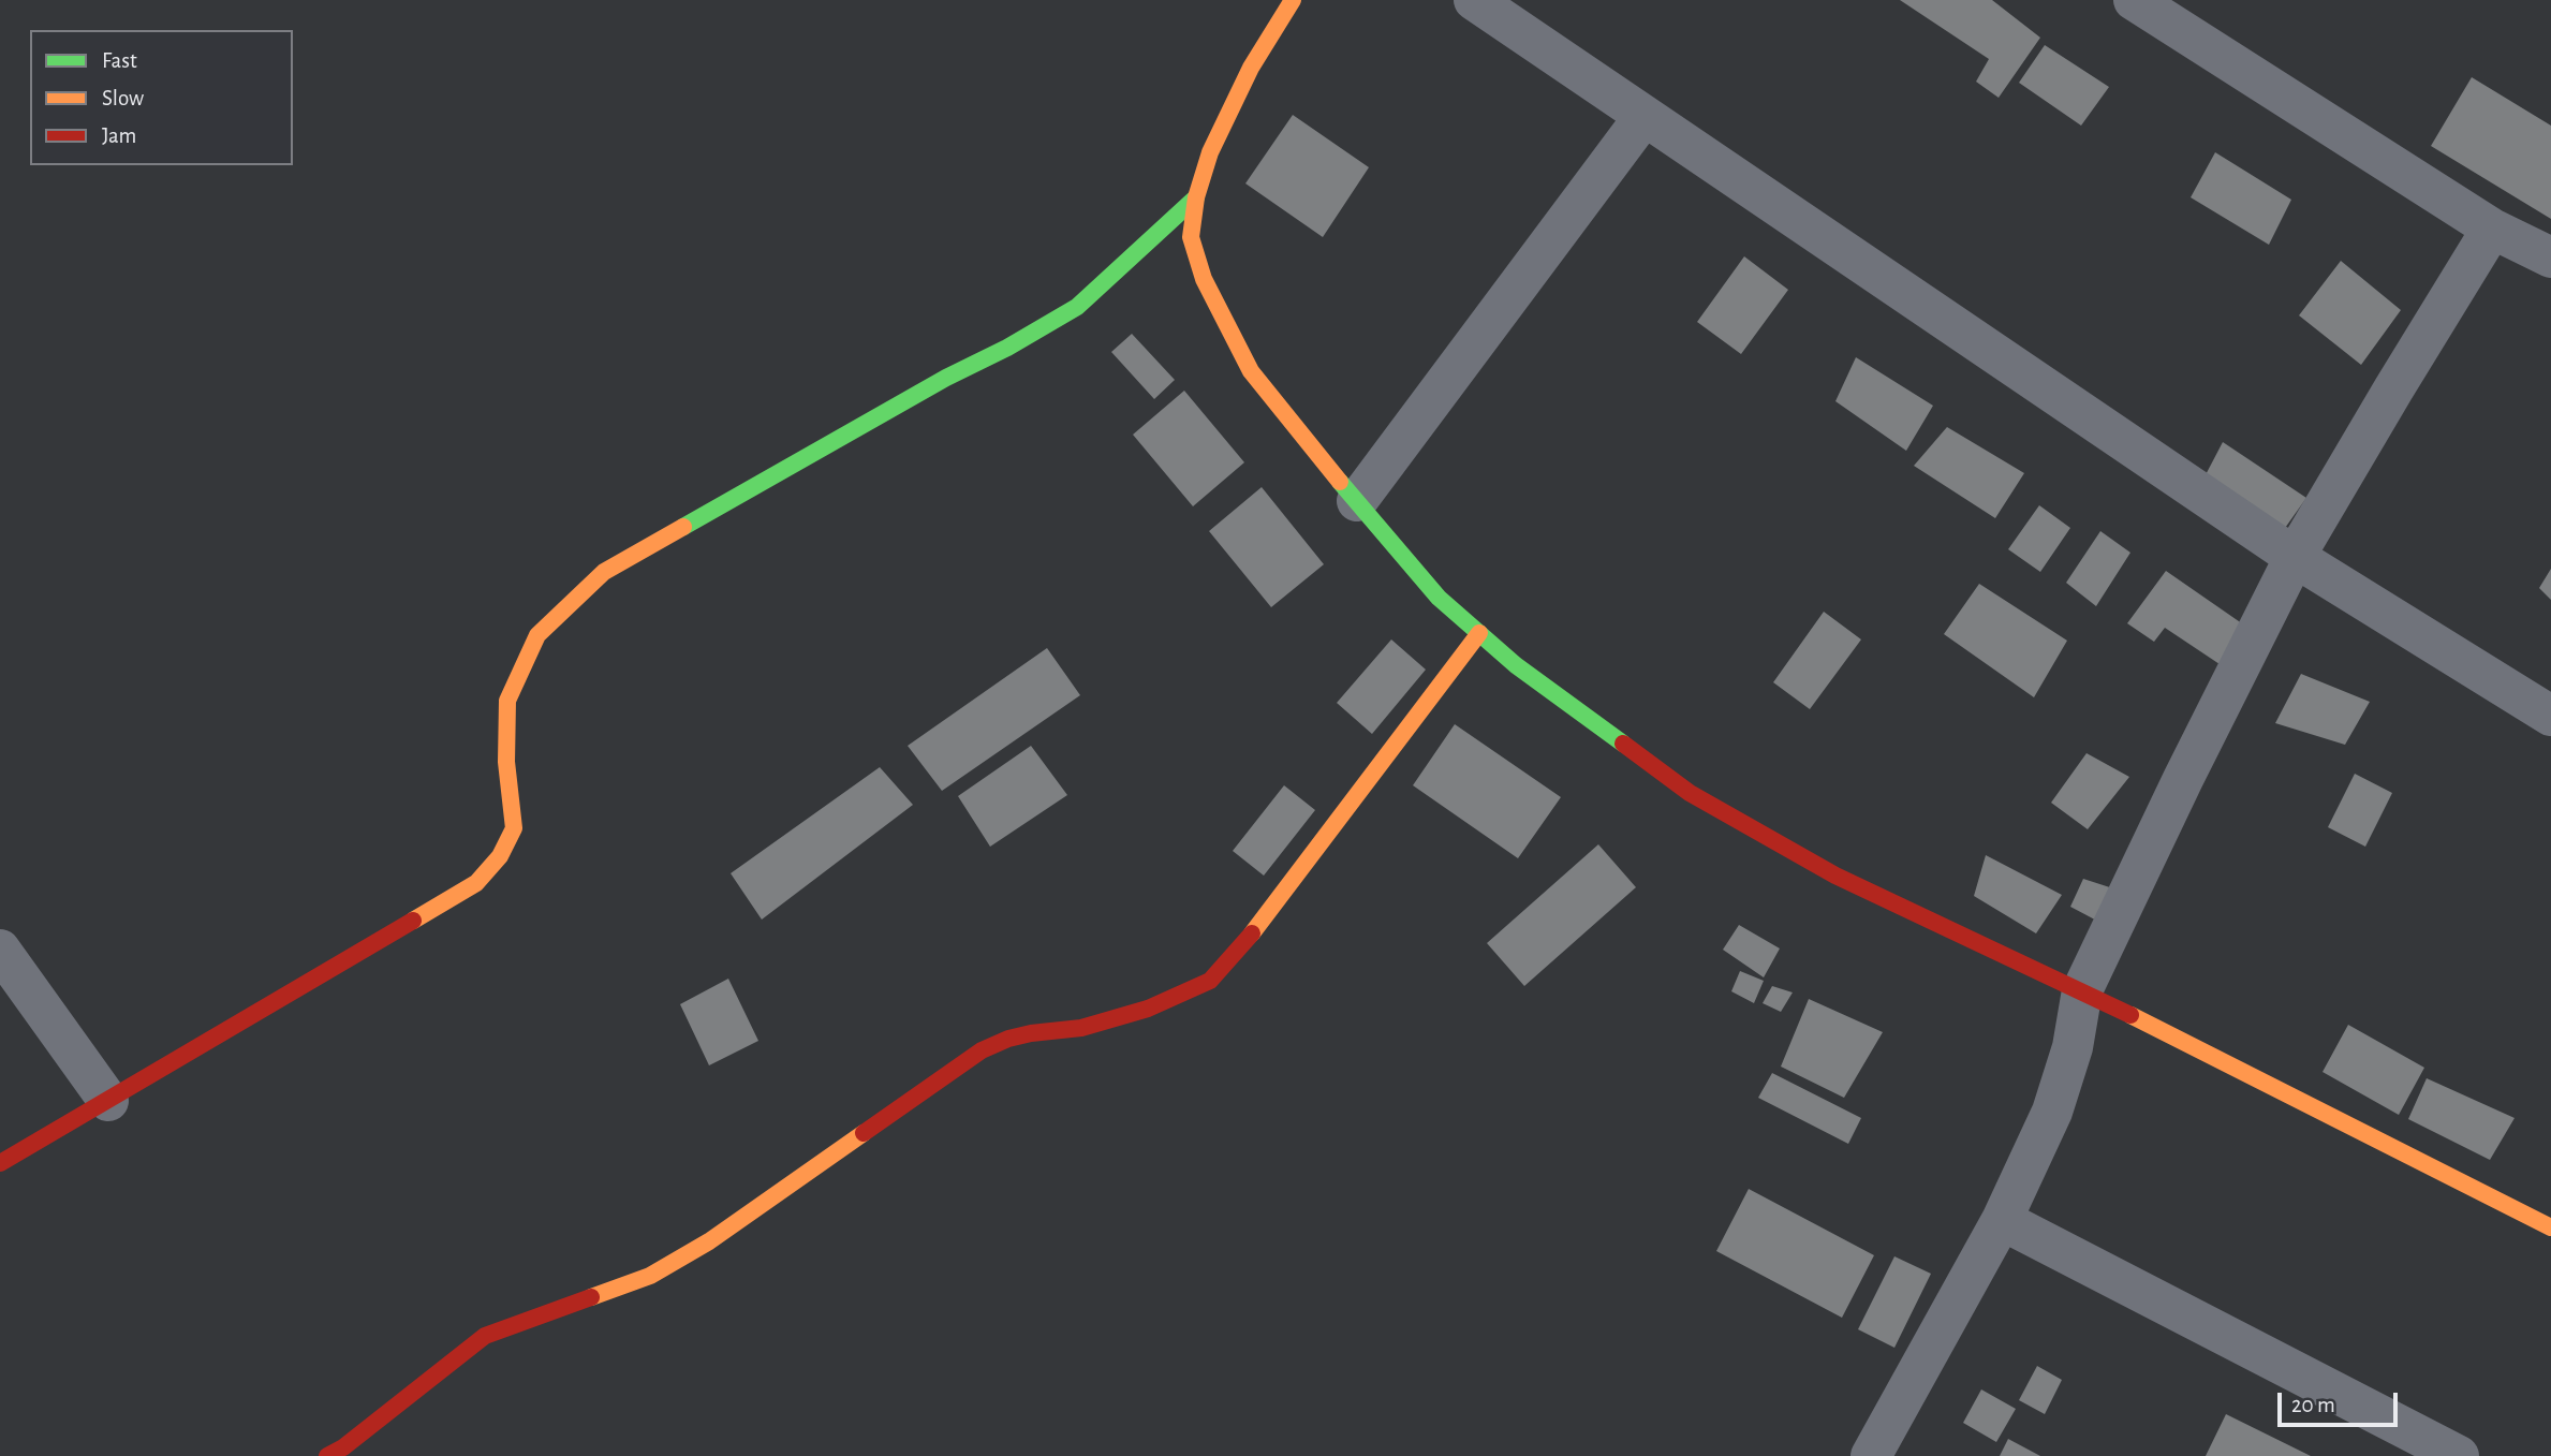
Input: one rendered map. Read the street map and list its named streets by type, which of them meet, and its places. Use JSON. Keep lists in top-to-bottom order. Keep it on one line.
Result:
{"legend":["Fast","Slow","Jam"],"scale_bar":"20 m"}
